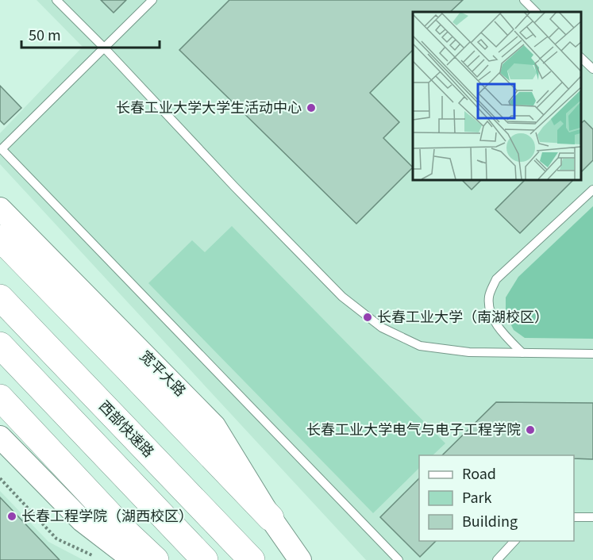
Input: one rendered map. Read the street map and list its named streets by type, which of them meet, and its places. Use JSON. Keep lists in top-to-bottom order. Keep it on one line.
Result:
{"streets":{"highway":["西部快速路"],"main road":["宽平大路"]},"places":["长春工业大学大学生活动中心","长春工业大学（南湖校区）","长春工业大学电气与电子工程学院","长春工程学院（湖西校区）"],"legend":["Road","Park","Building"],"scale_bar":"50 m"}
